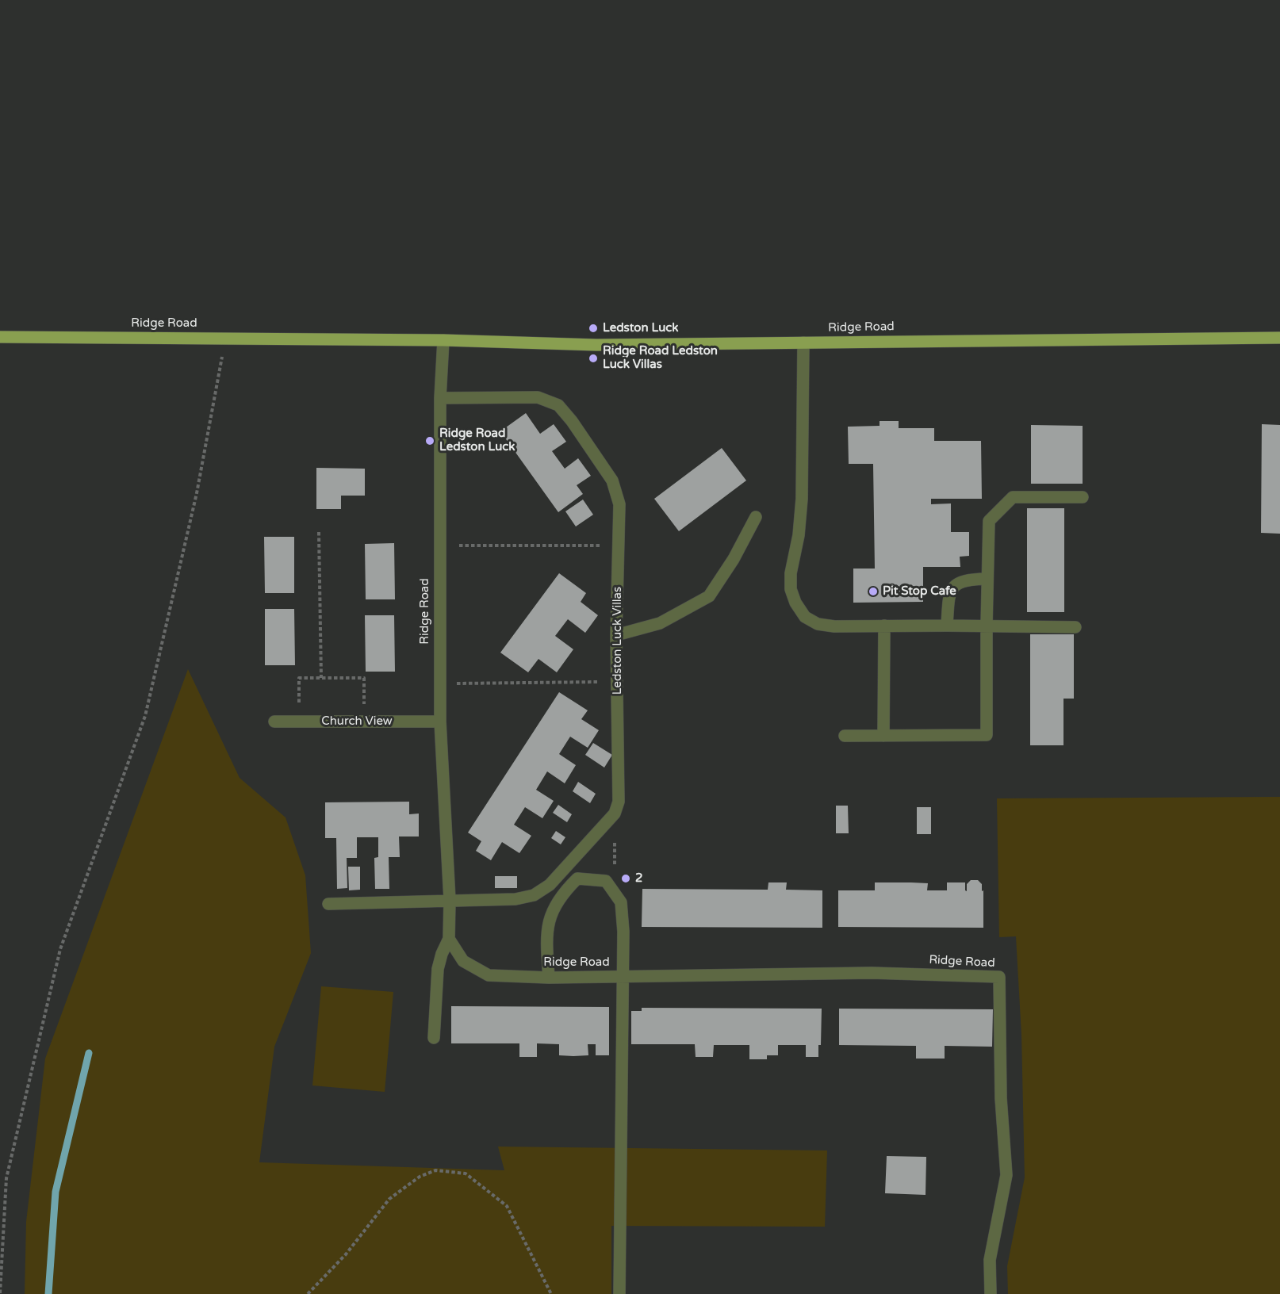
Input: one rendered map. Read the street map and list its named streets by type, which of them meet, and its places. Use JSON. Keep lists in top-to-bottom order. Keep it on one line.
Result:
{"streets":{"main road":["Ridge Road"],"street":["Ledston Luck Villas","Church View"]},"crossings":[["Ridge Road","Ledston Luck Villas"],["Ridge Road","Church View"]],"places":["Ledston Luck","Ridge Road Ledston Luck Villas","Ridge Road Ledston Luck","Pit Stop Cafe","2"]}
